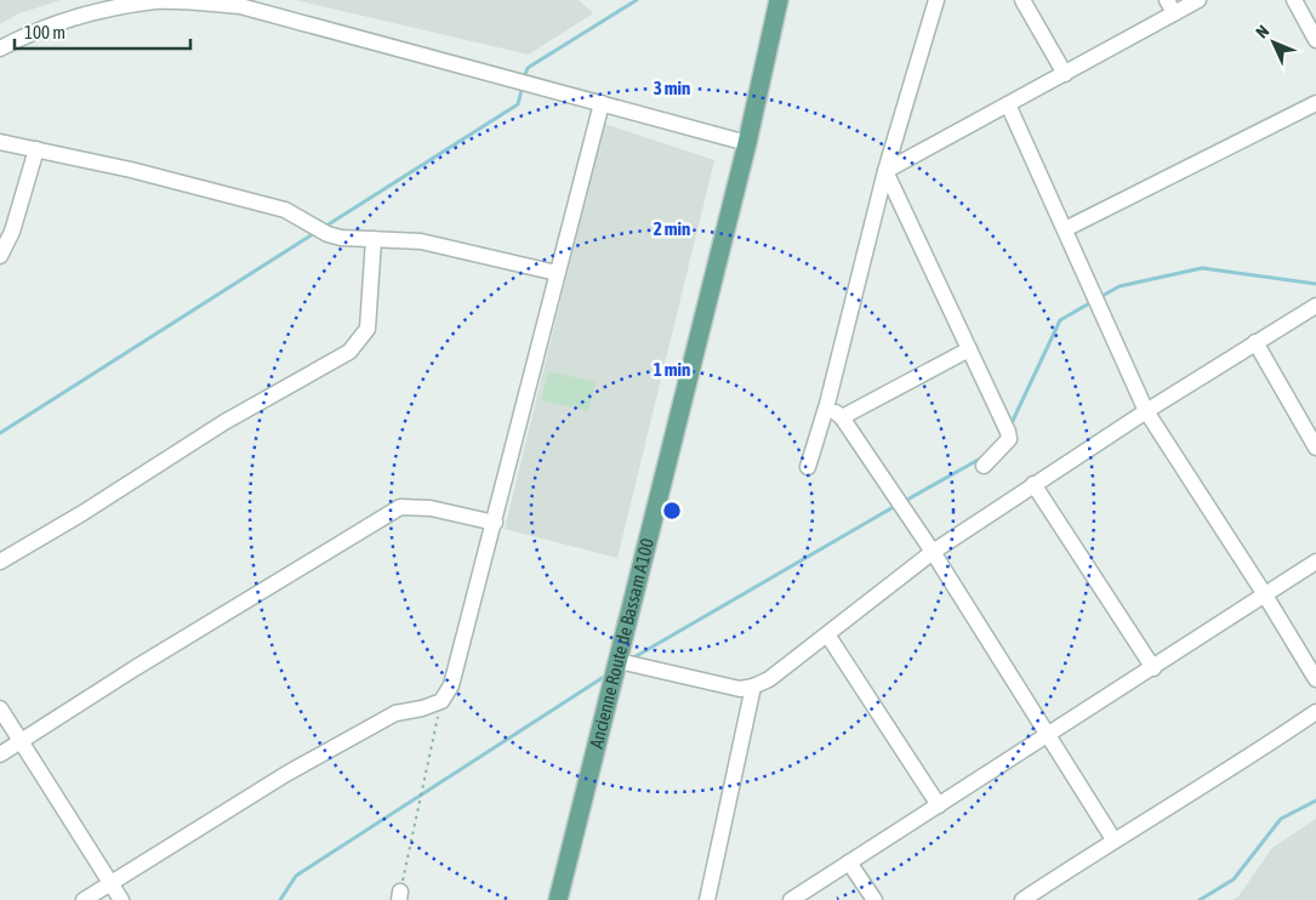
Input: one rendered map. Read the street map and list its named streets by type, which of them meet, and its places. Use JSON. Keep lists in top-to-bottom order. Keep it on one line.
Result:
{"streets":{"main road":["Ancienne Route de Bassam A100"]},"scale_bar":"100 m","north":"top left","rings":["3 min","2 min","1 min"]}
